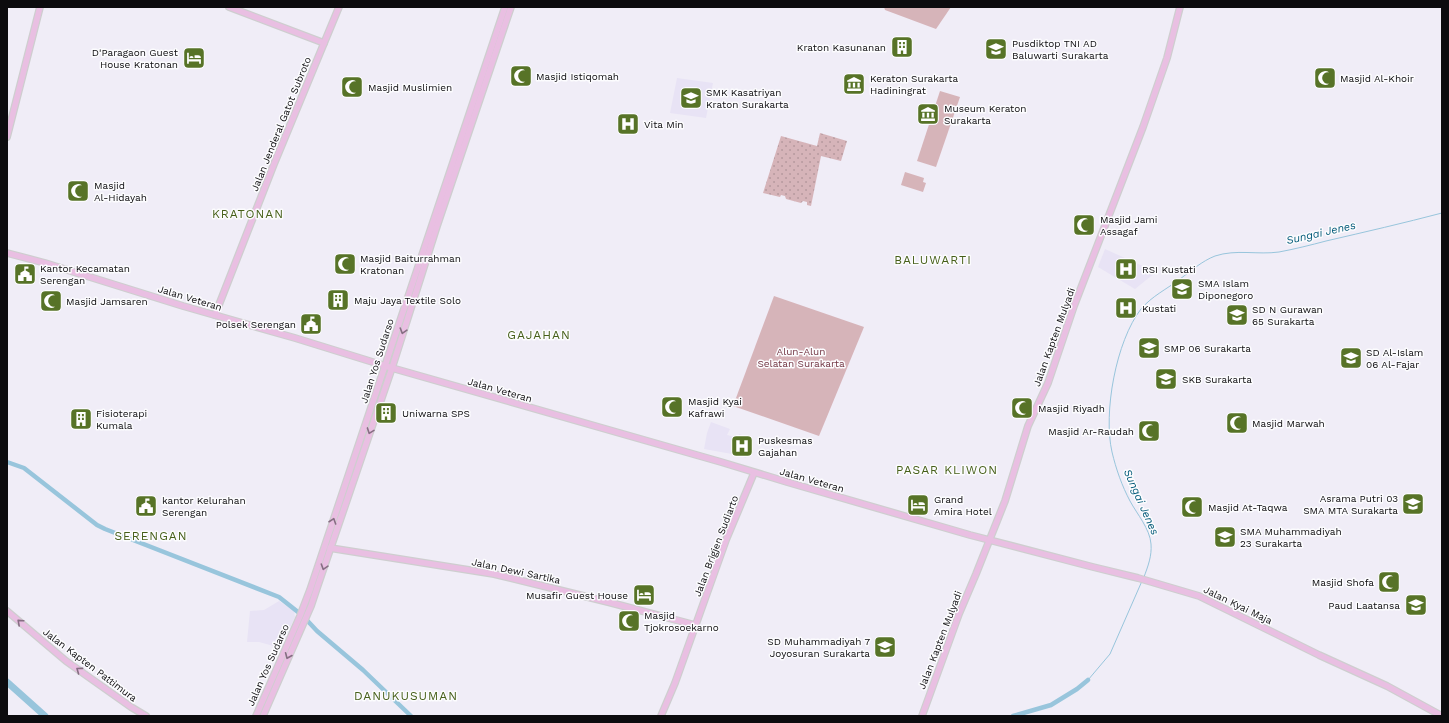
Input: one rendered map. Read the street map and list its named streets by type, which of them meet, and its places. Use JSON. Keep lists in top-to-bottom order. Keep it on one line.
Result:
{"streets":{"main road":["Jalan Jenderal Gatot Subroto","Jalan Veteran","Jalan Kapten Mulyadi","Jalan Yos Sudarso","Jalan Brigjen Sudiarto","Jalan Dewi Sartika","Jalan Kyai Maja","Jalan Kapten Pattimura"]},"crossings":[["Jalan Jenderal Gatot Subroto","Jalan Veteran"],["Jalan Veteran","Jalan Kapten Mulyadi"],["Jalan Veteran","Jalan Yos Sudarso"],["Jalan Veteran","Jalan Brigjen Sudiarto"],["Jalan Veteran","Jalan Kyai Maja"],["Jalan Kapten Mulyadi","Jalan Kyai Maja"],["Jalan Yos Sudarso","Jalan Dewi Sartika"],["Jalan Brigjen Sudiarto","Jalan Dewi Sartika"]],"one_way":["Jalan Kapten Pattimura"],"districts":["KRATONAN","BALUWARTI","GAJAHAN","PASAR KLIWON","SERENGAN","DANUKUSUMAN"],"water":["Sungai Jenes"],"parks":["Alun-Alun Selatan Surakarta"],"places":{"building":["Kraton Kasunanan","Maju Jaya Textile Solo","Uniwarna SPS","Fisioterapi Kumala"],"school or university":["Pusdiktop TNI AD Baluwarti Surakarta","SMK Kasatriyan Kraton Surakarta","SMA Islam Diponegoro","SD N Gurawan 65 Surakarta","SMP 06 Surakarta","SD Al-Islam 06 Al-Fajar","SKB Surakarta","Asrama Putri 03 SMA MTA Surakarta","SMA Muhammadiyah 23 Surakarta","Paud Laatansa","SD Muhammadiyah 7 Joyosuran Surakarta"],"hotel":["D'Paragaon Guest House Kratonan","Grand Amira Hotel","Musafir Guest House"],"mosque":["Masjid Istiqomah","Masjid Al-Khoir","Masjid Muslimien","Masjid Al-Hidayah","Masjid Jami Assagaf","Masjid Baiturrahman Kratonan","Masjid Jamsaren","Masjid Kyai Kafrawi","Masjid Riyadh","Masjid Marwah","Masjid Ar-Raudah","Masjid At-Taqwa","Masjid Shofa","Masjid Tjokrosoekarno"],"museum":["Keraton Surakarta Hadiningrat","Museum Keraton Surakarta"],"hospital":["Vita Min","RSI Kustati","Kustati","Puskesmas Gajahan"],"public building":["Kantor Kecamatan Serengan","Polsek Serengan","kantor Kelurahan Serengan"]}}
